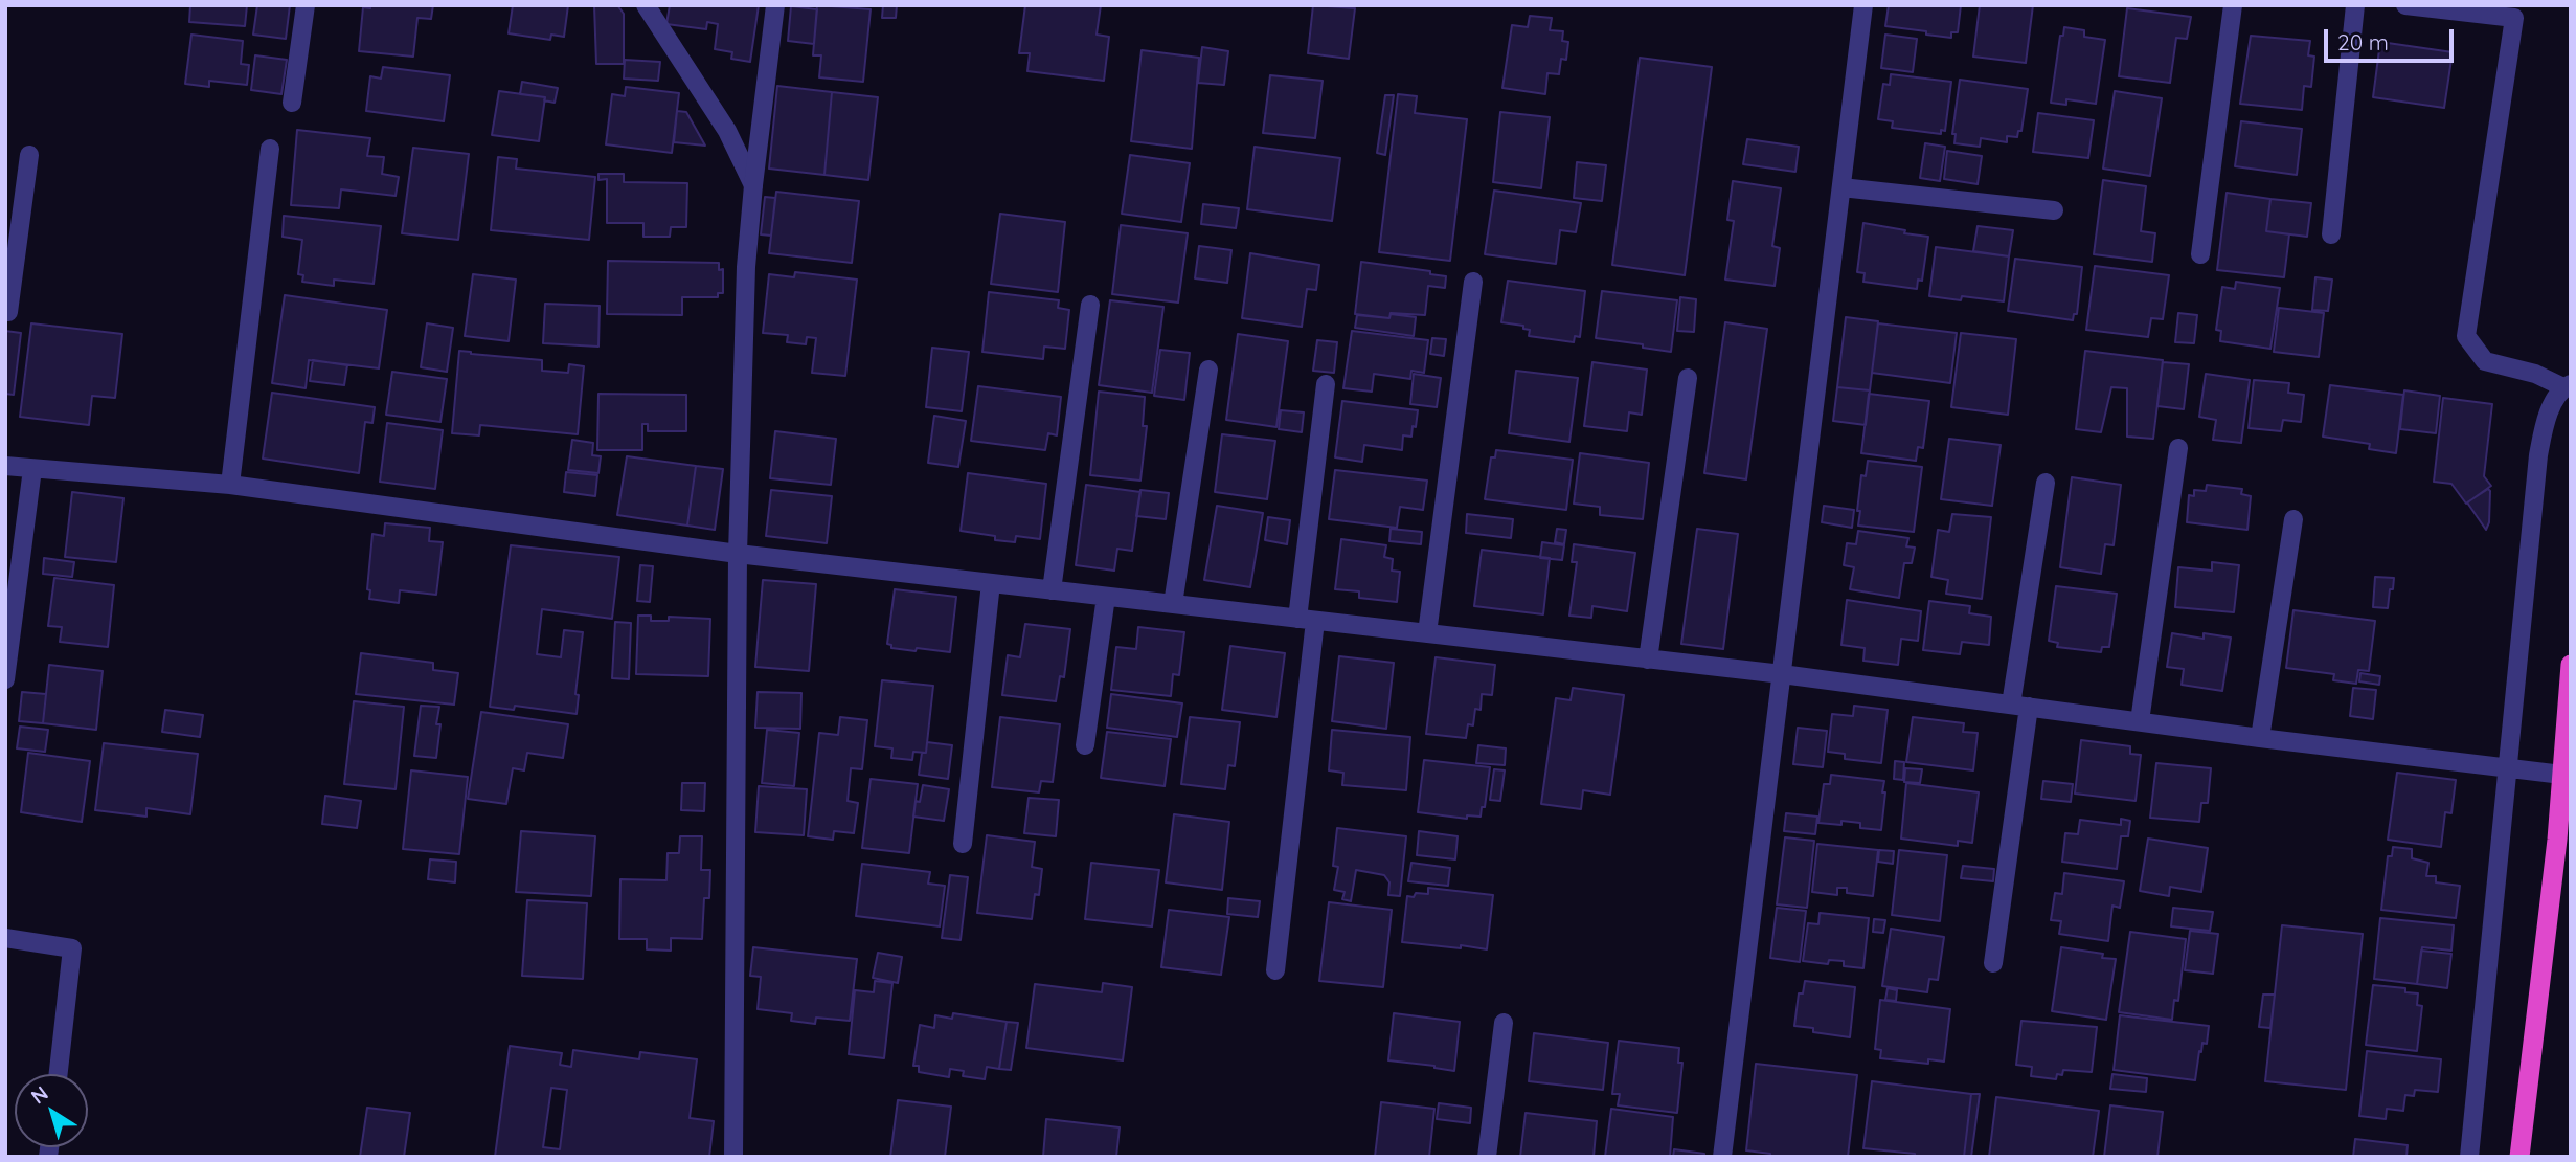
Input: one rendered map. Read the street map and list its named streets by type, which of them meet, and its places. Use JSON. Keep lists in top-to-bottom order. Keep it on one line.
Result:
{"scale_bar":"20 m","north":"top left"}
